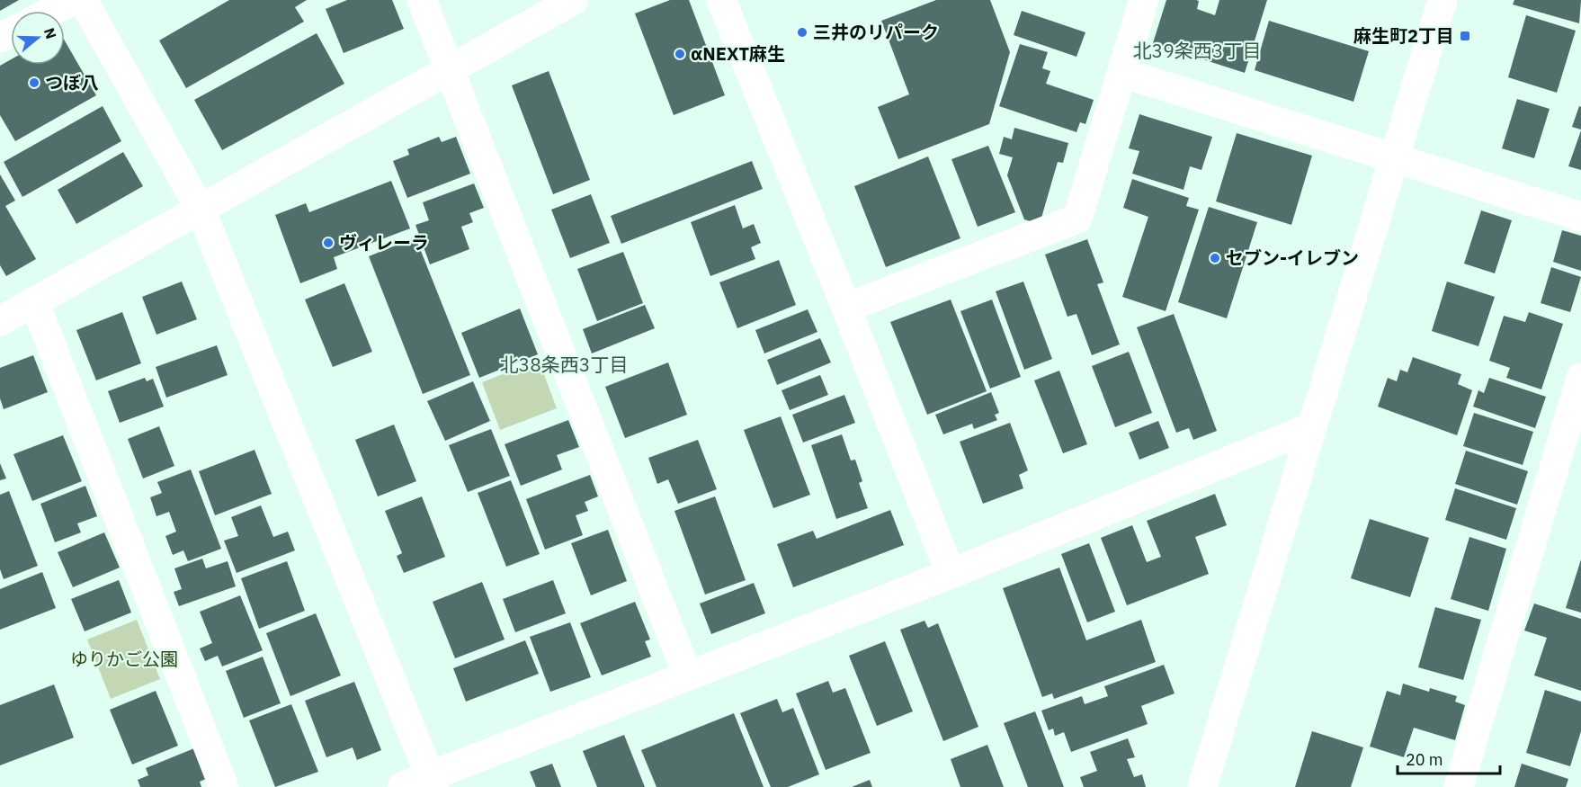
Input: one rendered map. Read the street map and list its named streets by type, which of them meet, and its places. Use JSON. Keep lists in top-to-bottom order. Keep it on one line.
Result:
{"districts":["北39条西3丁目","北38条西3丁目"],"parks":["ゆりかご公園"],"places":{"other":["三井のリパーク","αNEXT麻生","つぼ八","ヴィレーラ","セブン-イレブン"],"transit":["麻生町2丁目"]},"scale_bar":"20 m","north":"right"}
